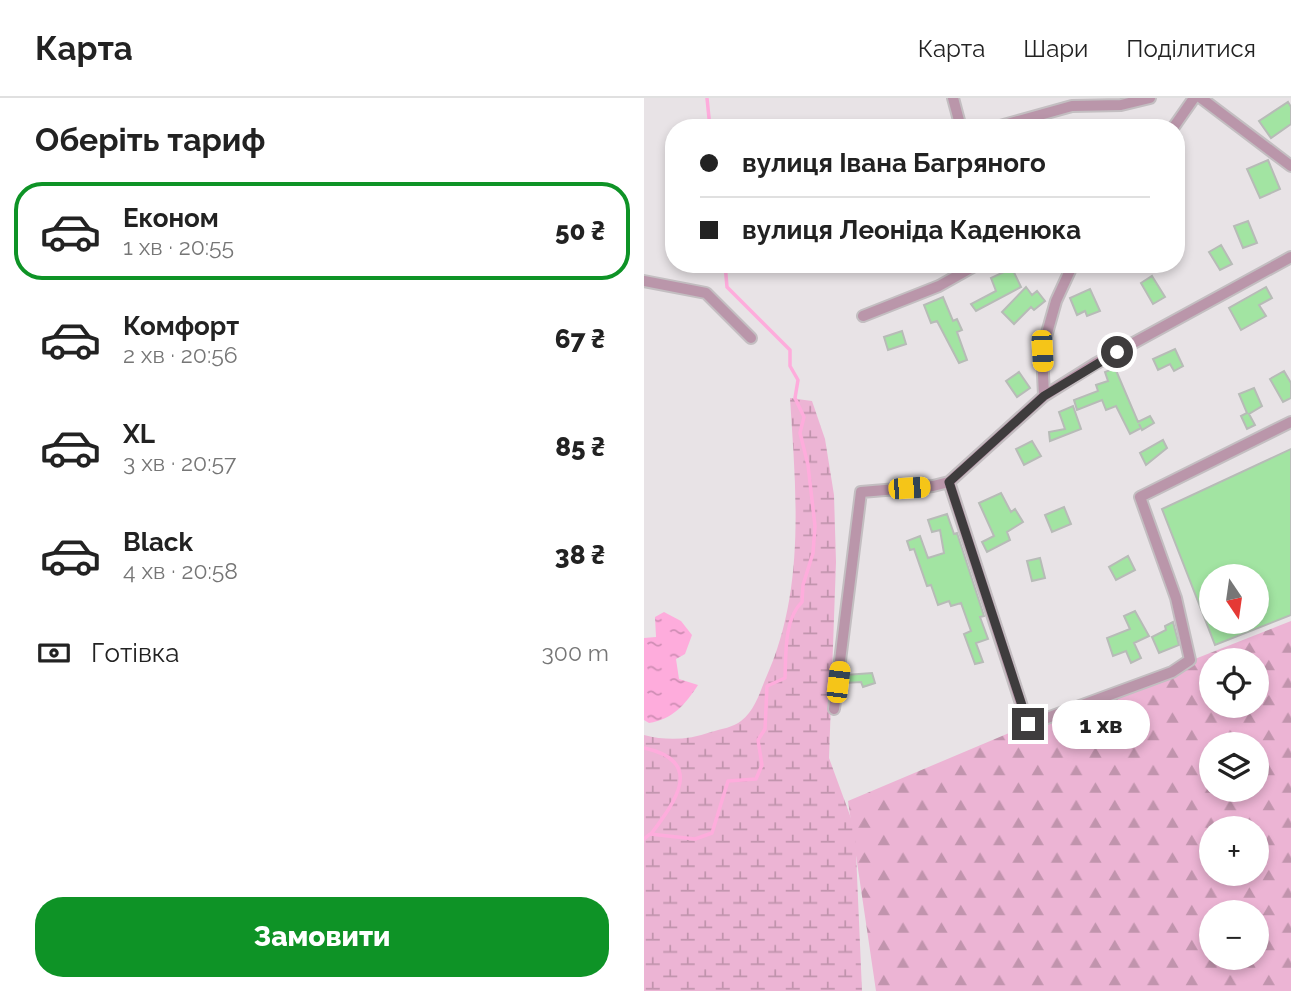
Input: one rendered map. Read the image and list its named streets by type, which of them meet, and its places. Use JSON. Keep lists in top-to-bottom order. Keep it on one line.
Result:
{"north":"bottom","page":{"header":"Карта","nav":["Карта","Шари","Поділитися"],"heading":"Оберіть тариф","banner":["вулиця Івана Багряного","вулиця Леоніда Каденюка"],"list":[{"name":"Економ","note":"1 хв · 20:55","value":"50 ₴"},{"name":"Комфорт","note":"2 хв · 20:56","value":"67 ₴"},{"name":"XL","note":"3 хв · 20:57","value":"85 ₴"},{"name":"Black","note":"4 хв · 20:58","value":"38 ₴"}],"map_buttons":["+","−"],"pay":["Готівка","300 m"],"bubble":"1 хв","buttons":"Замовити"}}
